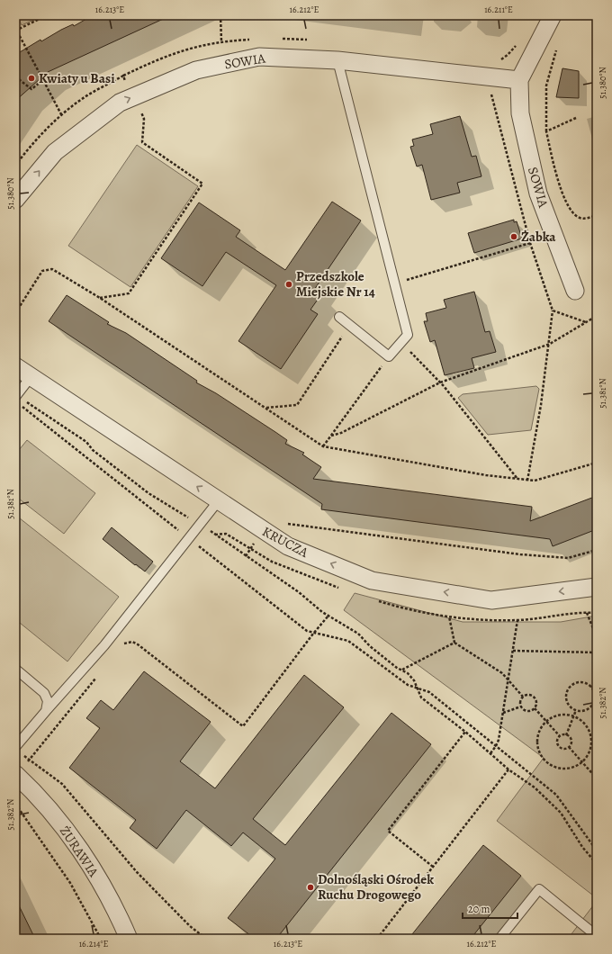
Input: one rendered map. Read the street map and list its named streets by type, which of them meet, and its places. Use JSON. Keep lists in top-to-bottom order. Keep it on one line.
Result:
{"streets":{"street":["SOWIA","KRUCZA","ŻURAWIA"]},"one_way":["KRUCZA"],"places":["Kwiaty u Basi","Żabka","Przedszkole Miejskie Nr 14","Dolnośląski Ośrodek Ruchu Drogowego"],"scale_bar":"20 m","coordinates":["16.213°E","16.212°E","16.211°E","51.380°N","51.381°N","51.382°N","16.214°E"]}
